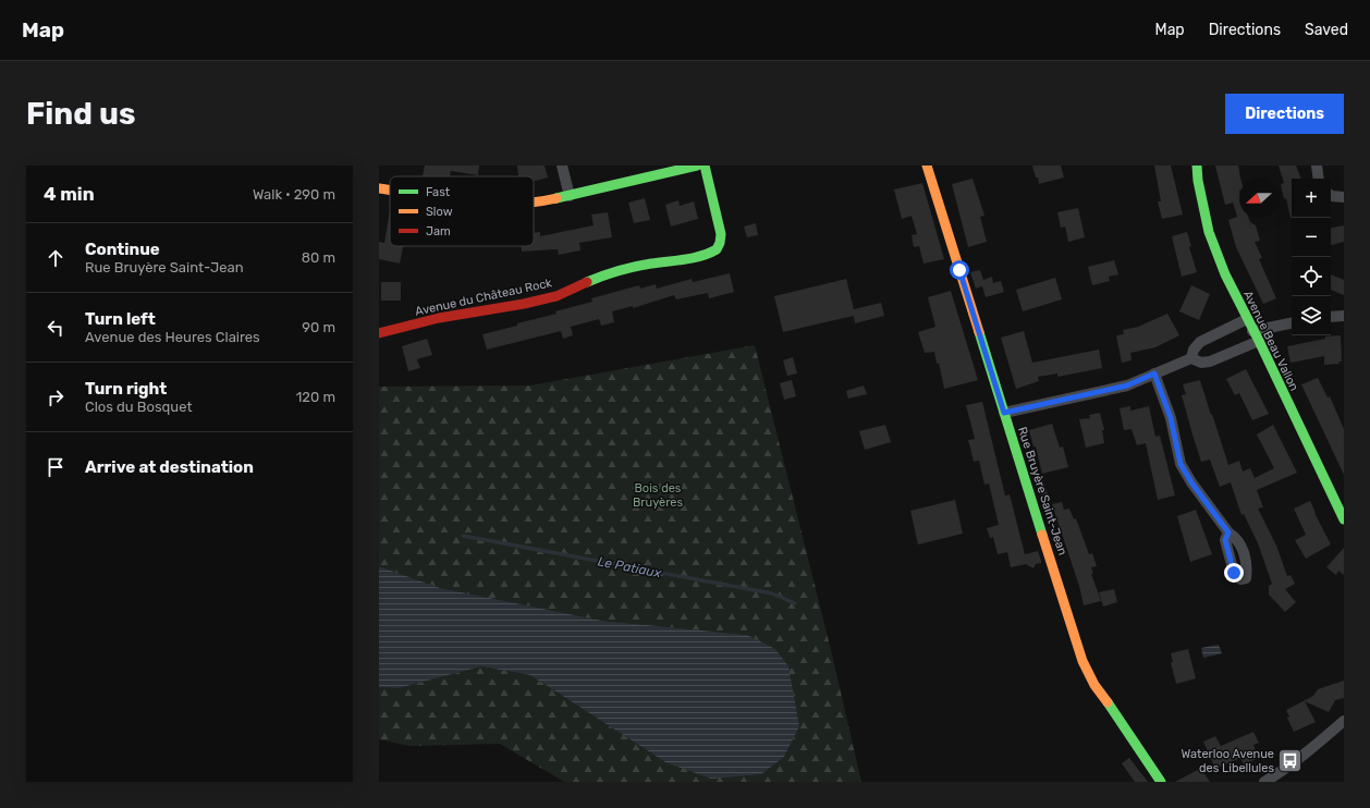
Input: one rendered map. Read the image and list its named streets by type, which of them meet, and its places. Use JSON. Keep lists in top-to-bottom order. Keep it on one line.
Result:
{"streets":{"street":["Avenue du Château Rock","Avenue Beau Vallon","Rue Bruyère Saint-Jean"]},"water":["Le Patiaux"],"parks":["Bois des Bruyères"],"places":{"bus stop":["Waterloo Avenue des Libellules"]},"legend":["Fast","Slow","Jam"],"north":"left","page":{"header":"Map","nav":["Map","Directions","Saved"],"buttons":"Directions","title":"Find us","heading":["4 min","Walk · 290 m"],"map_buttons":["+","−"],"list":[["Continue","Rue Bruyère Saint-Jean","80 m"],["Turn left","Avenue des Heures Claires","90 m"],["Turn right","Clos du Bosquet","120 m"],"Arrive at destination"]}}
